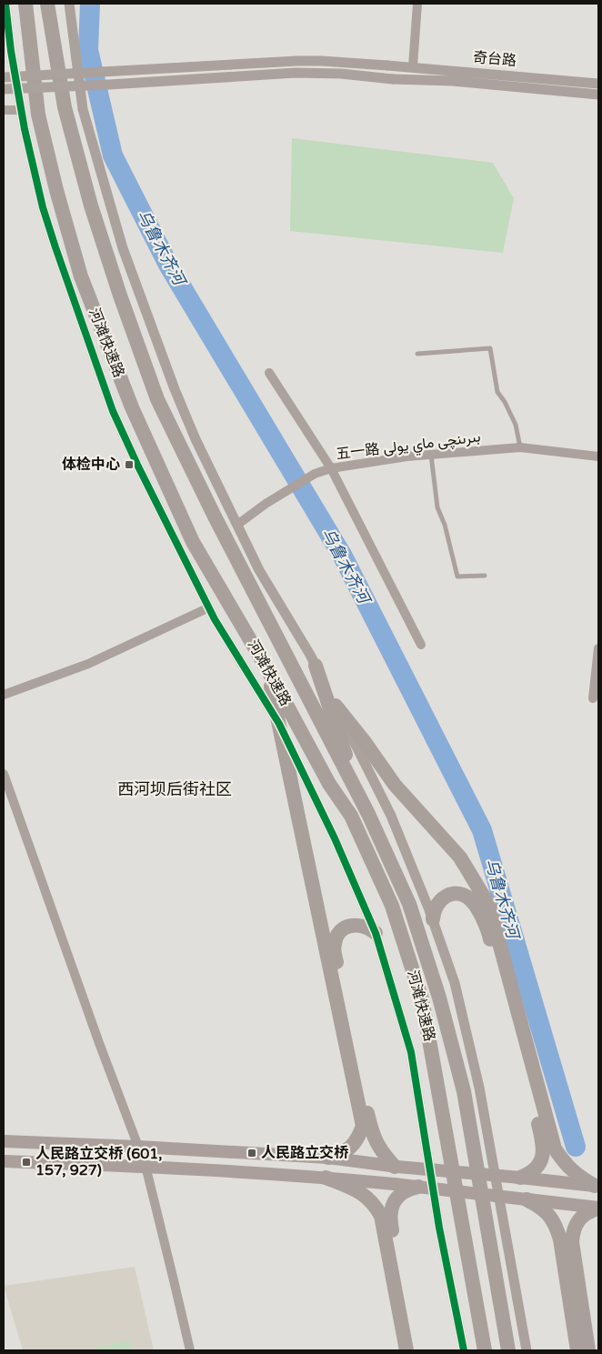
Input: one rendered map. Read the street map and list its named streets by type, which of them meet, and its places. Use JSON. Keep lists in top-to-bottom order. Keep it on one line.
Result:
{"streets":{"highway":["河滩快速路"],"street":["奇台路","五一路 بىرىنچى ماي يولى"]},"districts":["西河坝后街社区"],"water":["乌鲁木齐河"],"places":{"transit":["体检中心","人民路立交桥","人民路立交桥 (601, 157, 927)"]}}
